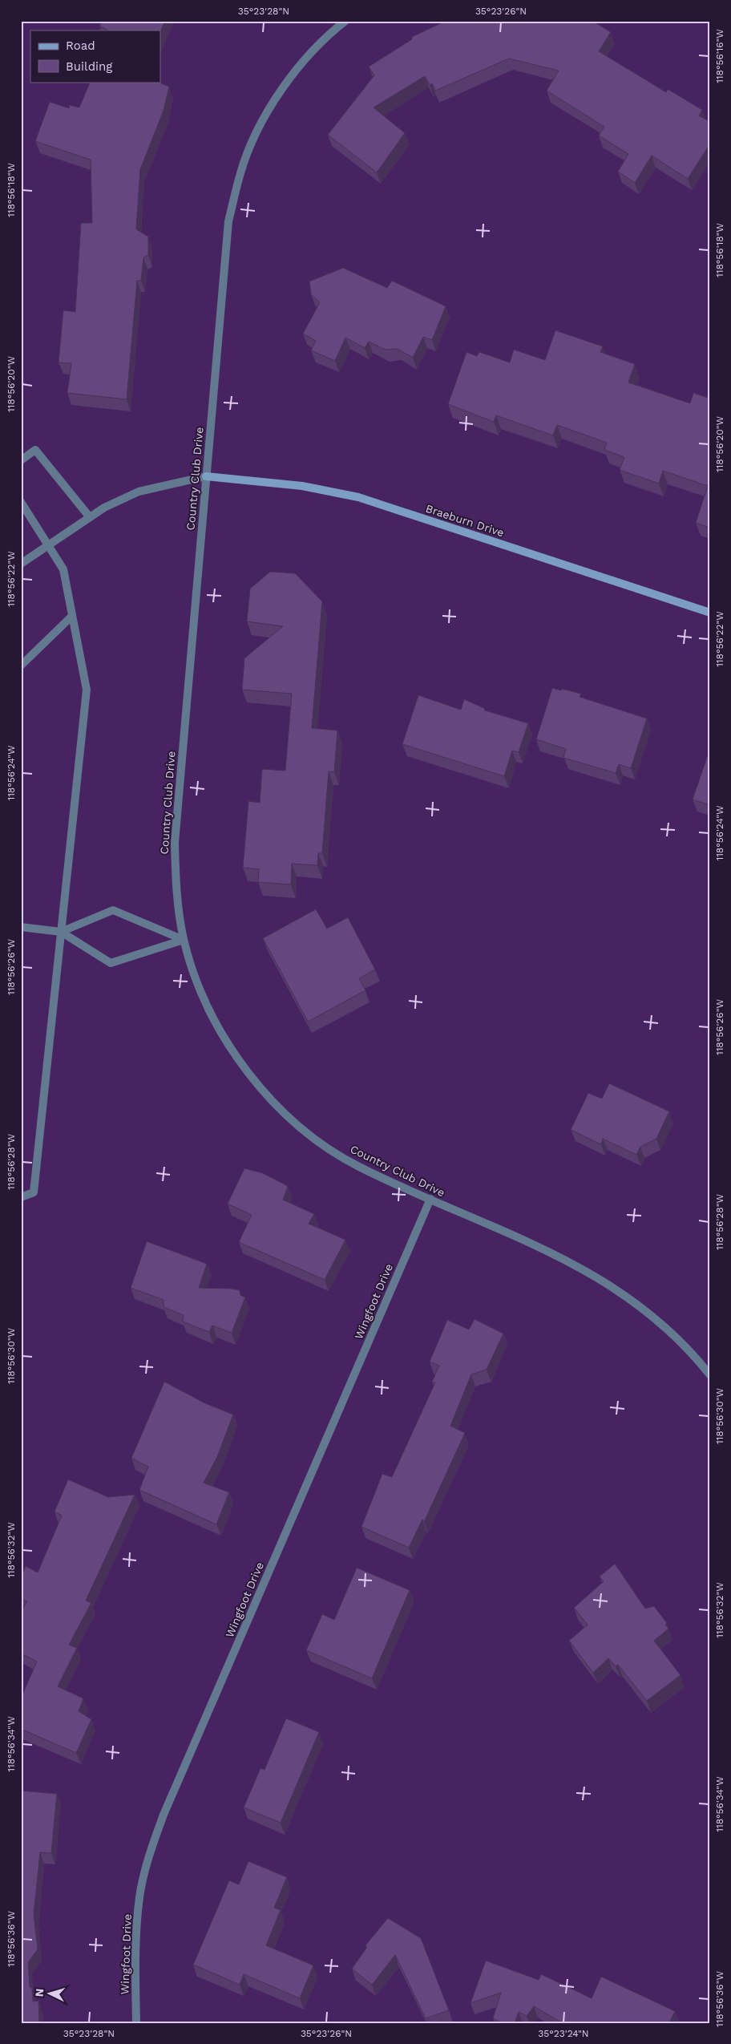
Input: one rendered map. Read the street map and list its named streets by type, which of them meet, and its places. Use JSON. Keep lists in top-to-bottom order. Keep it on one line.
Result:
{"streets":{"street":["Country Club Drive","Braeburn Drive","Wingfoot Drive"]},"crossings":[["Country Club Drive","Braeburn Drive"],["Country Club Drive","Wingfoot Drive"]],"legend":["Road","Building"],"north":"left","coordinates":["35°23'28\"N","35°23'26\"N","118°56'16\"W","118°56'18\"W","118°56'20\"W","118°56'22\"W","118°56'24\"W","118°56'26\"W","118°56'28\"W","118°56'30\"W","118°56'32\"W","118°56'34\"W","118°56'36\"W","35°23'24\"N"]}
